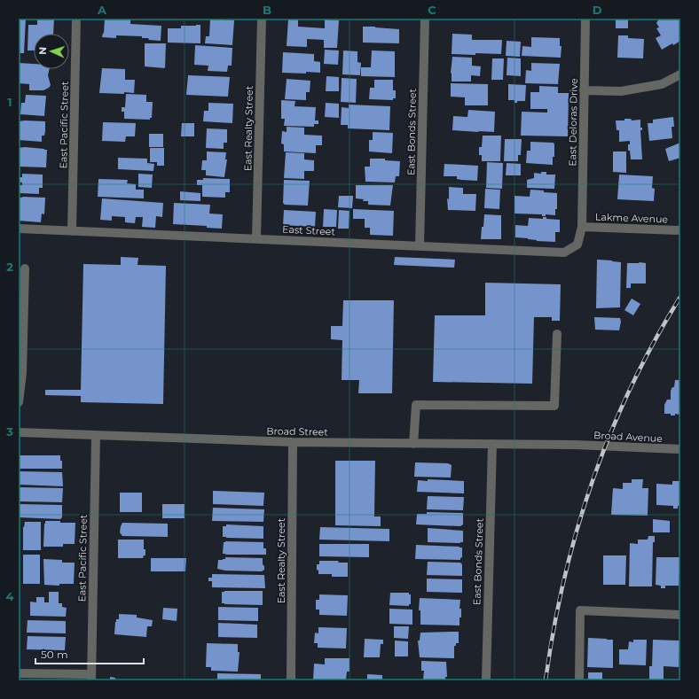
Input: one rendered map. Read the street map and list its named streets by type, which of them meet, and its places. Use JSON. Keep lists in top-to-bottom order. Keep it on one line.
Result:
{"streets":{"street":["East Deloras Drive","East Pacific Street","East Realty Street","East Bonds Street","Lakme Avenue","East Street","Broad Street","Broad Avenue"]},"crossings":[["East Deloras Drive","Lakme Avenue"],["East Deloras Drive","East Street"],["East Pacific Street","East Street"],["East Pacific Street","Broad Street"],["East Realty Street","East Street"],["East Realty Street","Broad Street"],["East Bonds Street","East Street"],["East Bonds Street","Broad Street"],["Lakme Avenue","East Street"],["Broad Street","Broad Avenue"]],"scale_bar":"50 m","north":"left","grid":{"columns":["A","B","C","D"],"rows":["1","2","3","4"]}}
